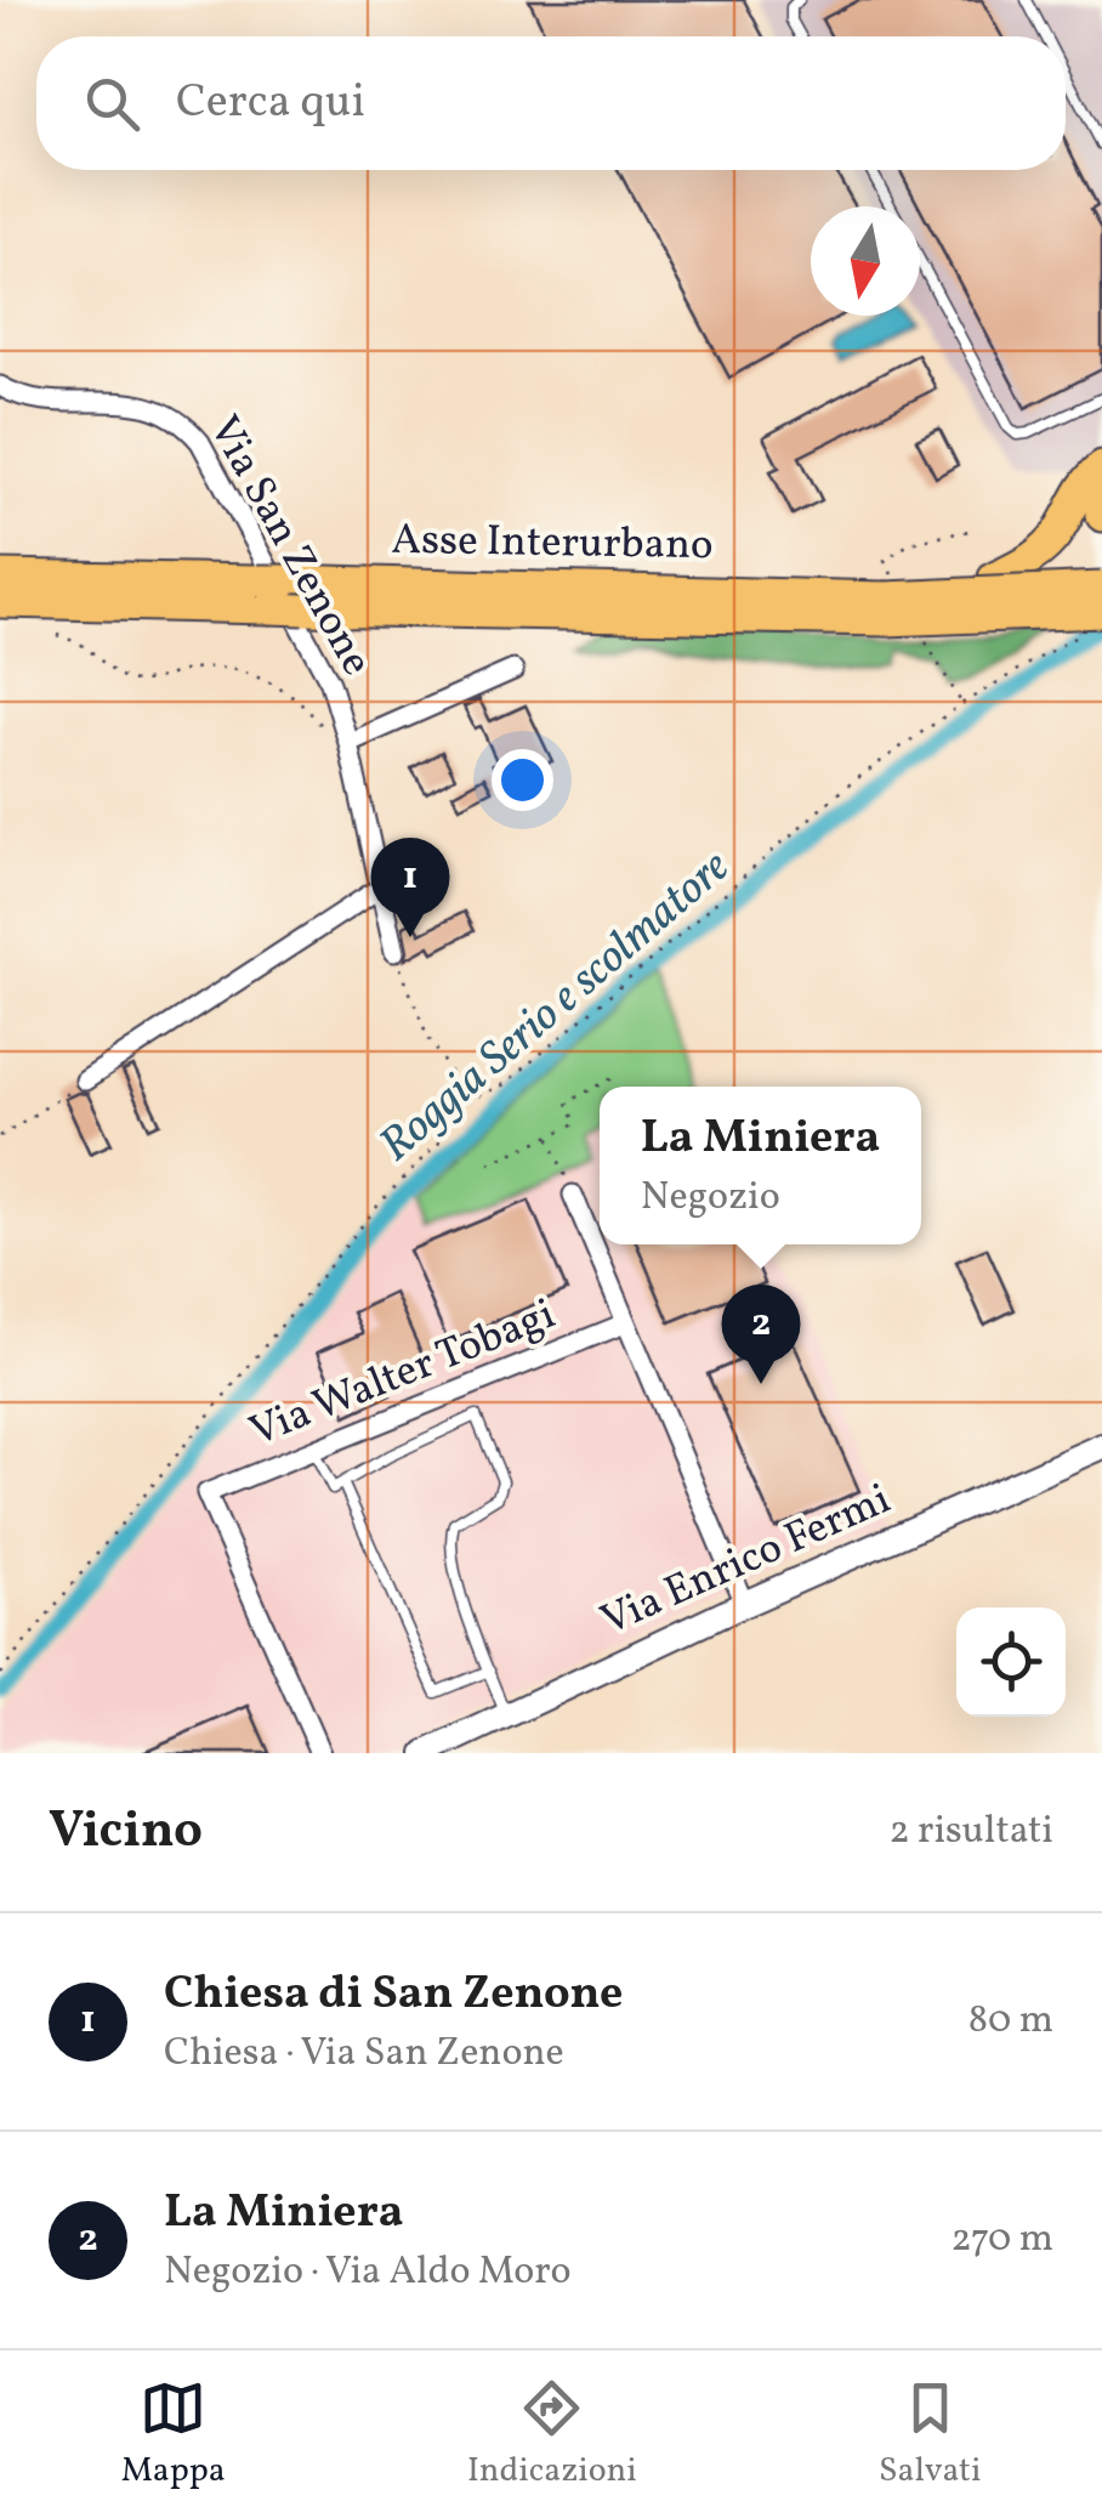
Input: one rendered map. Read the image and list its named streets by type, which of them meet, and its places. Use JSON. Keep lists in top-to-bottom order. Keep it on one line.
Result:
{"streets":{"highway":["Asse Interurbano"],"street":["Via San Zenone","Via Walter Tobagi","Via Enrico Fermi"]},"water":["Roggia Serio e scolmatore"],"north":"bottom","page":{"search":"Cerca qui","pins":["1","2"],"popup":["La Miniera","Negozio"],"heading":["Vicino","2 risultati"],"list":[{"mark":"1","name":"Chiesa di San Zenone","note":"Chiesa · Via San Zenone","value":"80 m"},{"mark":"2","name":"La Miniera","note":"Negozio · Via Aldo Moro","value":"270 m"}],"nav":["Mappa","Indicazioni","Salvati"]}}
